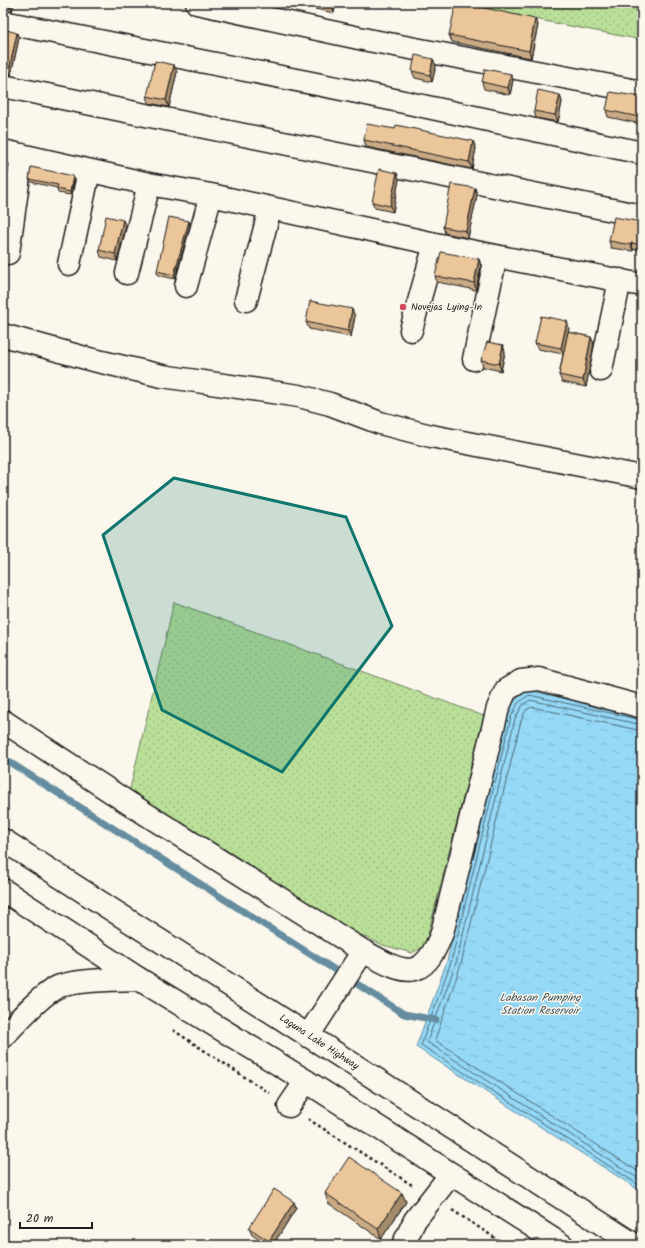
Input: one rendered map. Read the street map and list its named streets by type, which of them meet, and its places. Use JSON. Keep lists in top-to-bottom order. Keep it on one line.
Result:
{"streets":{"street":["Laguna Lake Highway"]},"water":["Labasan Pumping Station Reservoir"],"places":["Novejas Lying-In"],"scale_bar":"20 m"}
